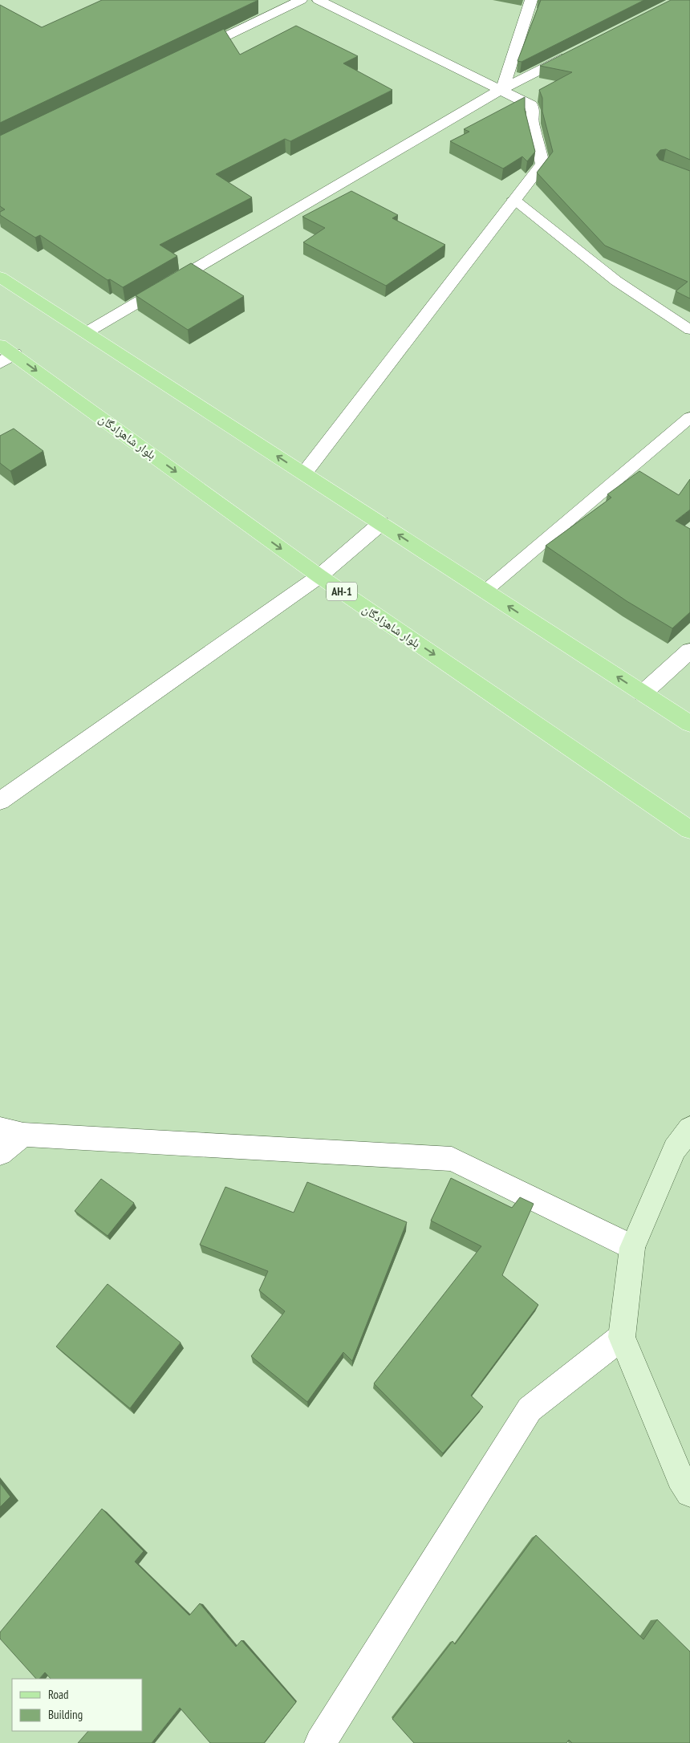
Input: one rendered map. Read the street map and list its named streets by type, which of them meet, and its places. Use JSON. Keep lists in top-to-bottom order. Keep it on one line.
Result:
{"streets":{"main road":["بلوار شاهزادگان","AH-1"]},"legend":["Road","Building"]}
